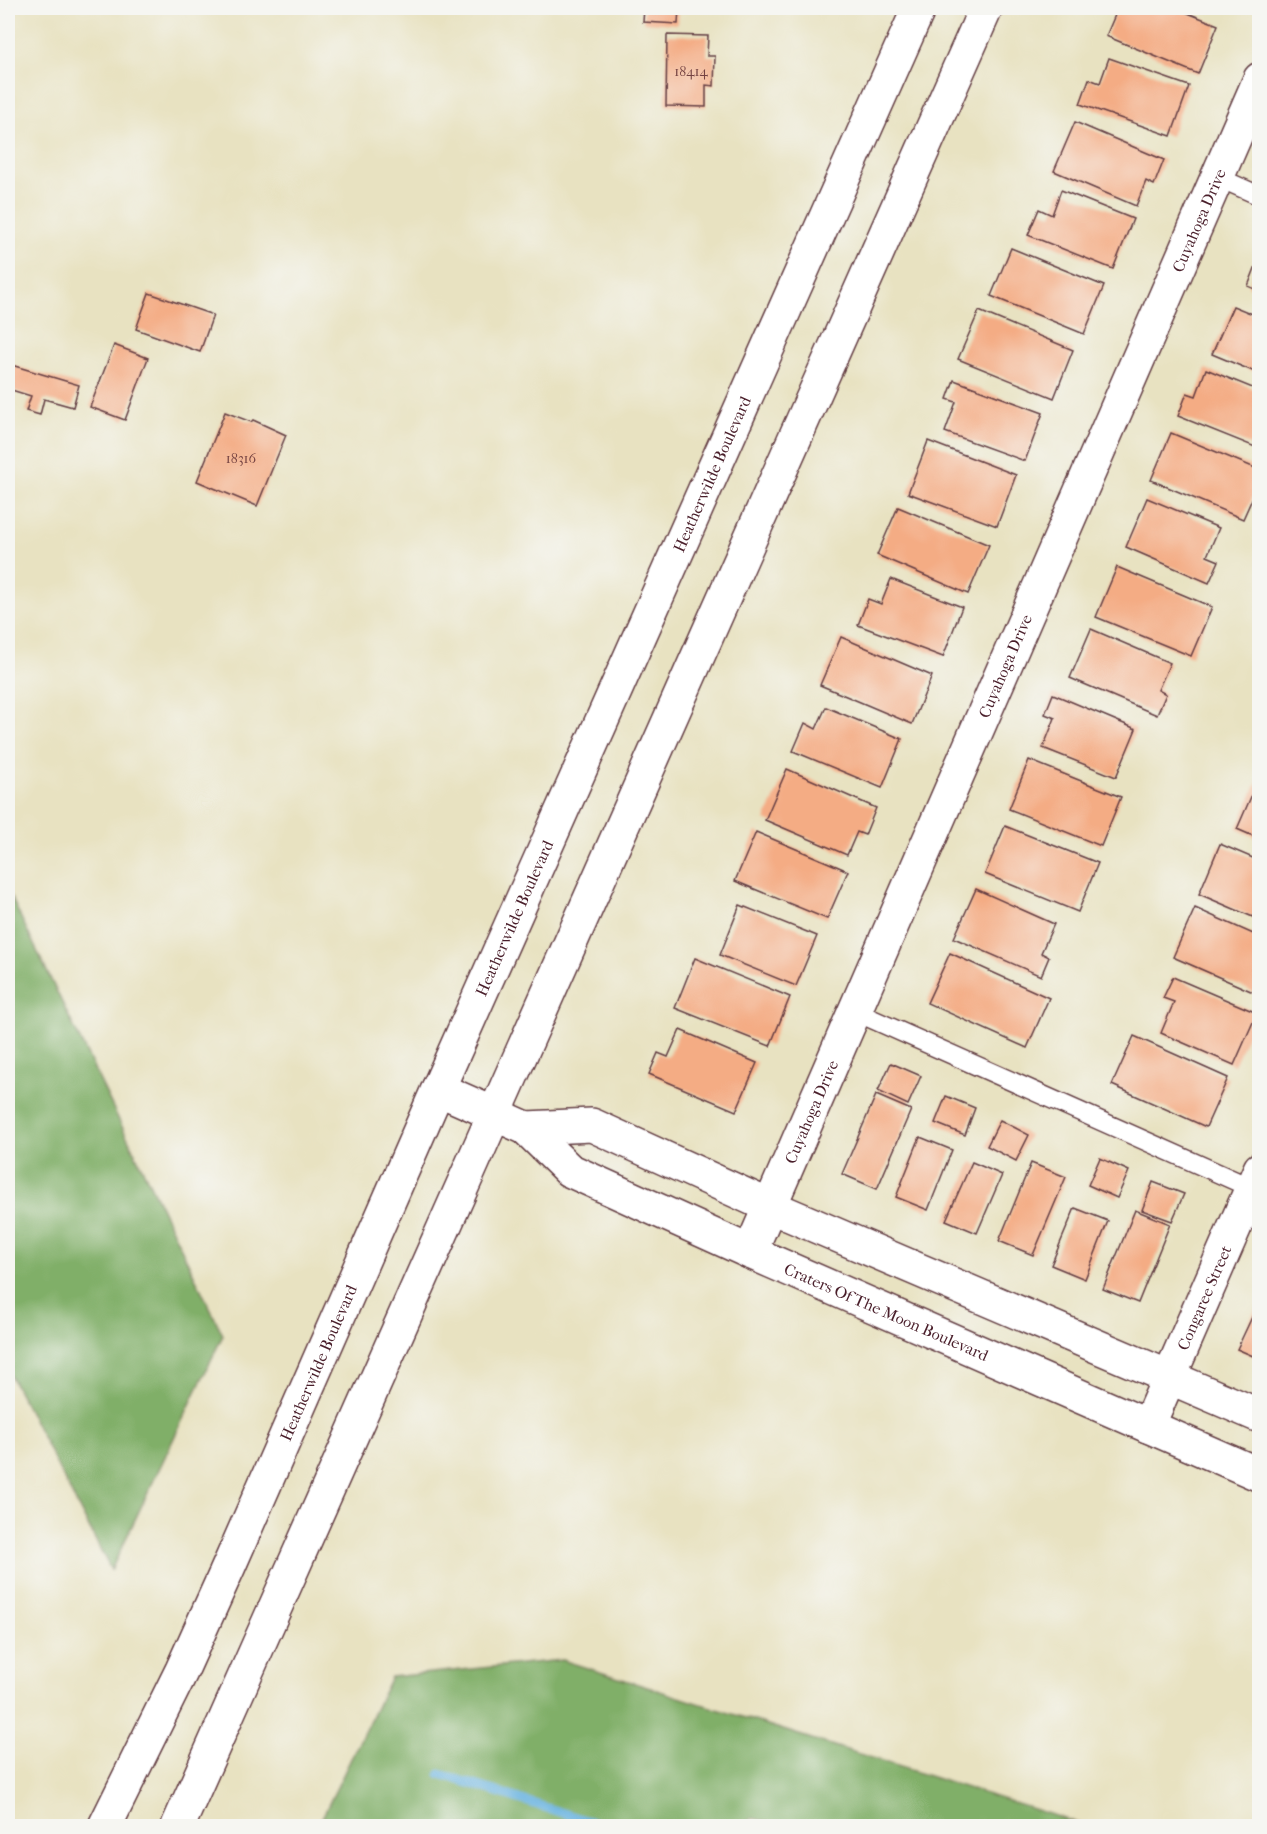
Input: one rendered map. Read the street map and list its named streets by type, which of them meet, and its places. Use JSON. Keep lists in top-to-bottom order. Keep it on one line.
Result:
{"streets":{"main road":["Cuyahoga Drive","Heatherwilde Boulevard","Congaree Street","Craters Of The Moon Boulevard"]},"crossings":[["Cuyahoga Drive","Craters Of The Moon Boulevard"],["Heatherwilde Boulevard","Craters Of The Moon Boulevard"],["Congaree Street","Craters Of The Moon Boulevard"]],"house_numbers":["18414","18316"]}
